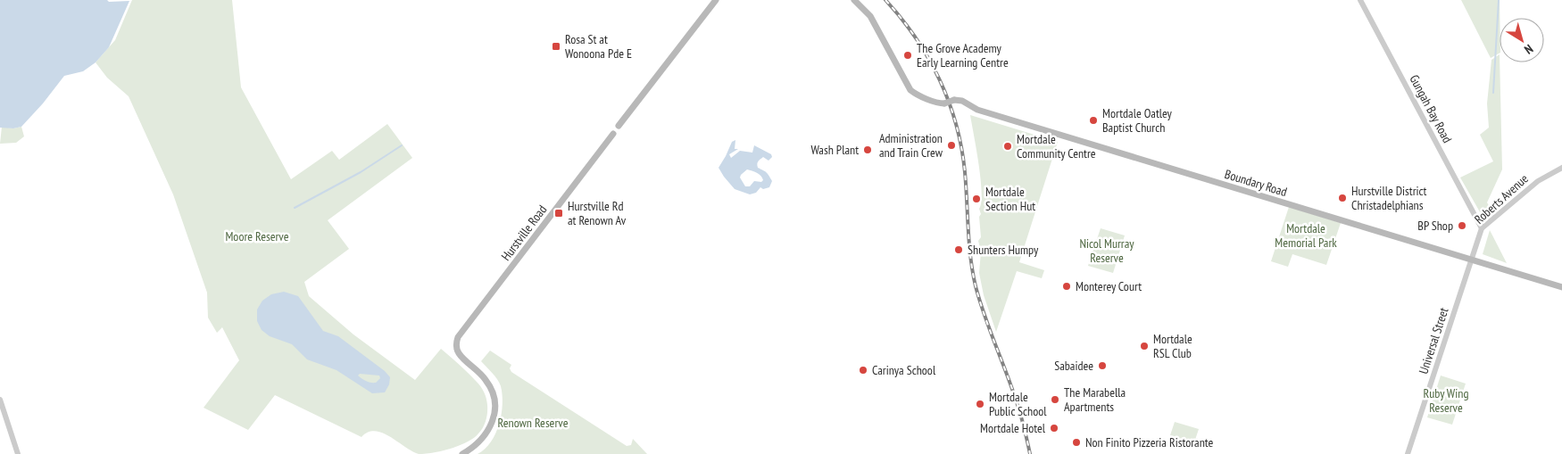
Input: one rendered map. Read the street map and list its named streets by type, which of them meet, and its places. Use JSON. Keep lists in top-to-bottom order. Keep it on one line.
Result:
{"streets":{"main road":["Boundary Road","Hurstville Road"],"street":["Gungah Bay Road","Roberts Avenue","Universal Street"]},"crossings":[["Gungah Bay Road","Roberts Avenue"],["Boundary Road","Roberts Avenue"],["Boundary Road","Universal Street"],["Roberts Avenue","Universal Street"]],"parks":["Mortdale Memorial Park","Moore Reserve","Nicol Murray Reserve","Ruby Wing Reserve","Renown Reserve"],"places":{"transit":["Rosa St at Wonoona Pde E","Hurstville Rd at Renown Av"],"other":["The Grove Academy Early Learning Centre","Mortdale Oatley Baptist Church","Administration and Train Crew","Mortdale Community Centre","Wash Plant","Hurstville District Christadelphians","Mortdale Section Hut","BP Shop","Shunters Humpy","Monterey Court","Mortdale RSL Club","Sabaidee","Carinya School","The Marabella Apartments","Mortdale Public School","Mortdale Hotel","Non Finito Pizzeria Ristorante"]},"north":"bottom right"}
